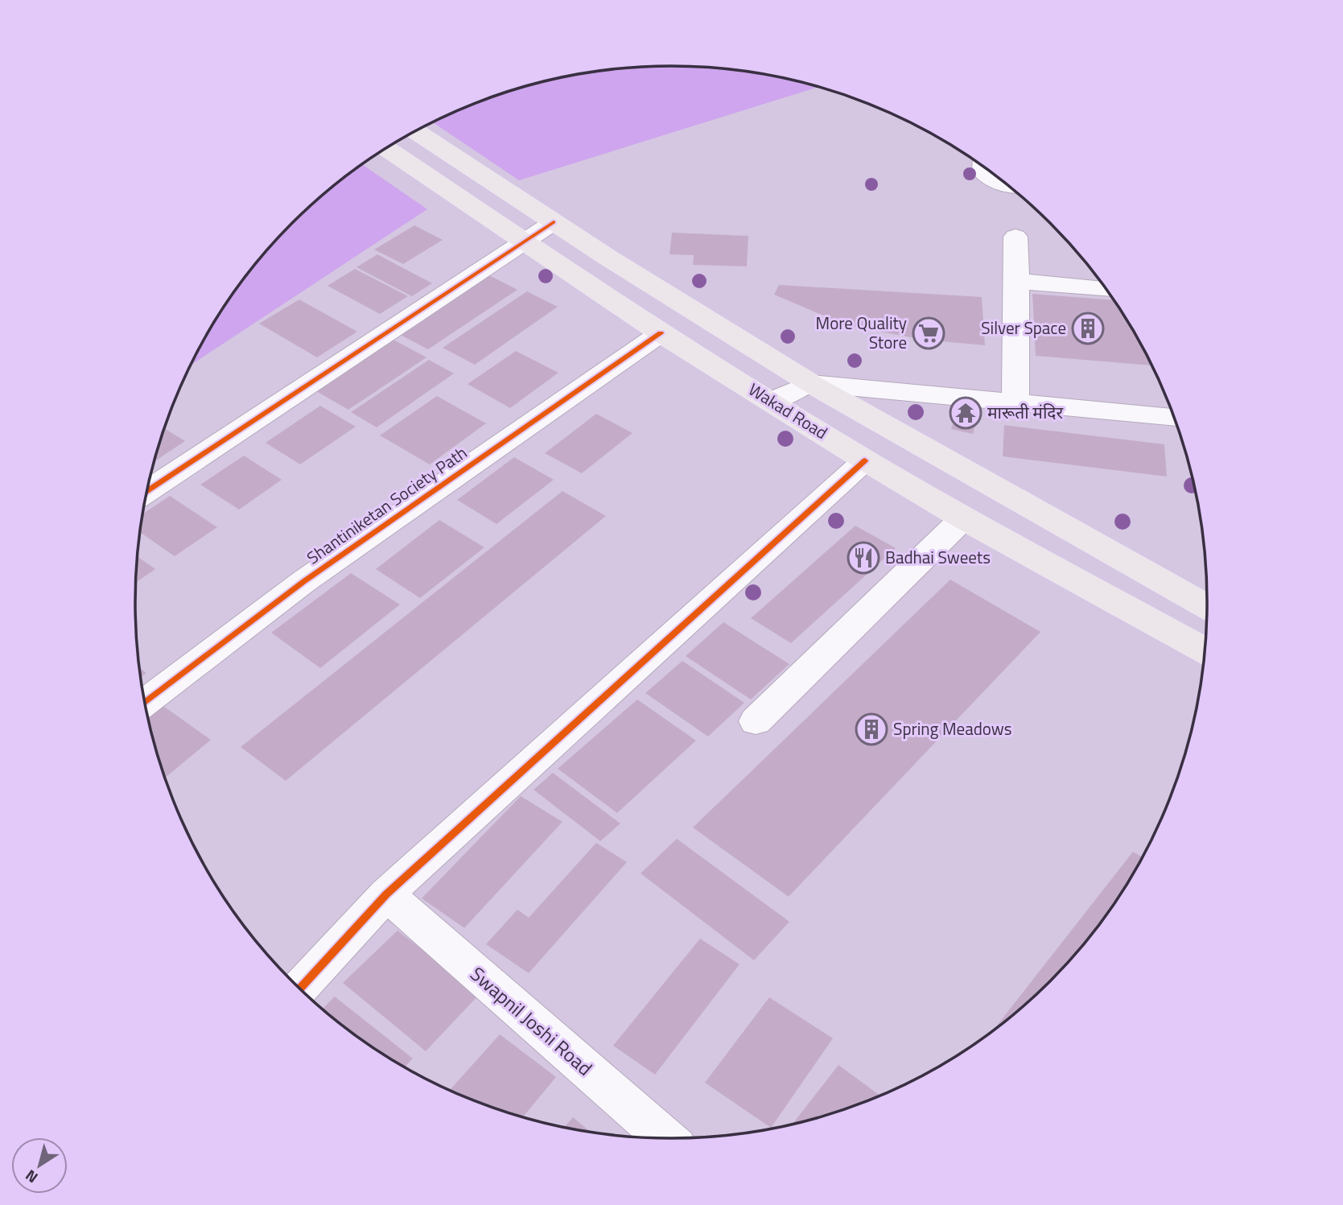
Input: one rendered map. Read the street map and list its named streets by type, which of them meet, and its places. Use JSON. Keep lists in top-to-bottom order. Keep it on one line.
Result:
{"streets":{"main road":["Wakad Road"],"street":["Shantiniketan Society Path","Swapnil Joshi Road"]},"crossings":[["Wakad Road","Shantiniketan Society Path"]],"places":{"building":["Silver Space","Spring Meadows"],"supermarket":["More Quality Store"],"temple":["मारूती मंदिर"],"restaurant":["Badhai Sweets"]},"north":"bottom left"}
